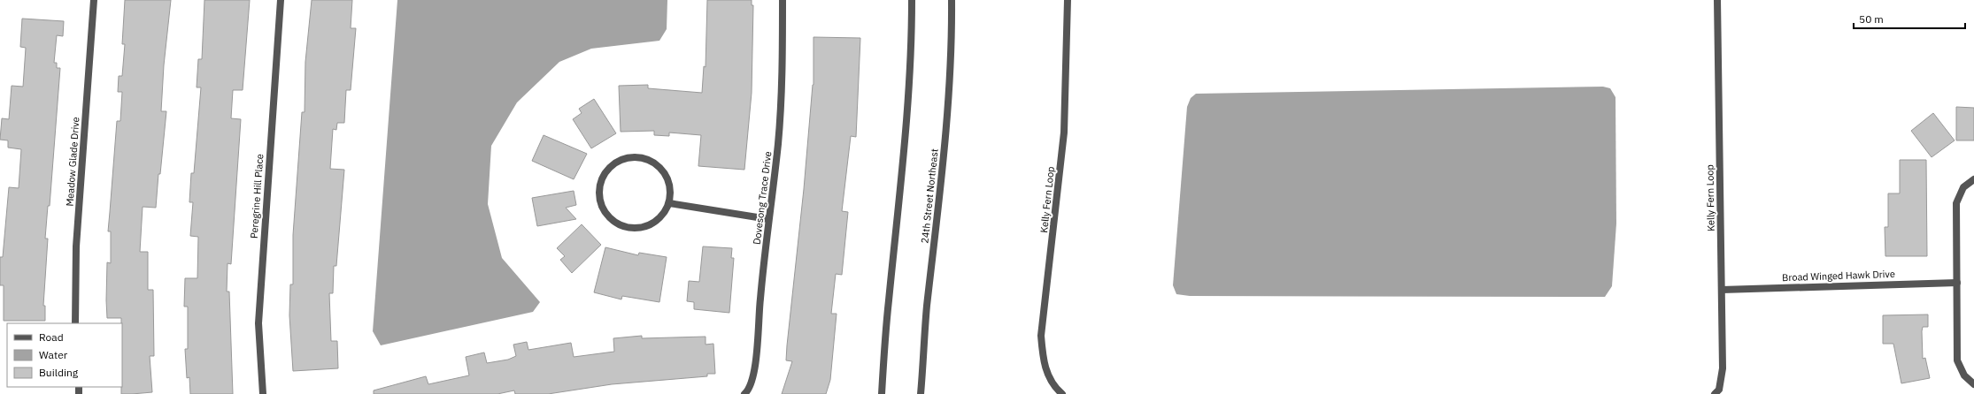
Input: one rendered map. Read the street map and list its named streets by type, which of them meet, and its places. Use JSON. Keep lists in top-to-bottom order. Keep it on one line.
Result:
{"streets":{"street":["Meadow Glade Drive","Peregrine Hill Place","24th Street Northeast","Dovesong Trace Drive","Kelly Fern Loop","Broad Winged Hawk Drive"]},"crossings":[["Kelly Fern Loop","Broad Winged Hawk Drive"]],"legend":["Road","Water","Building"],"scale_bar":"50 m"}
